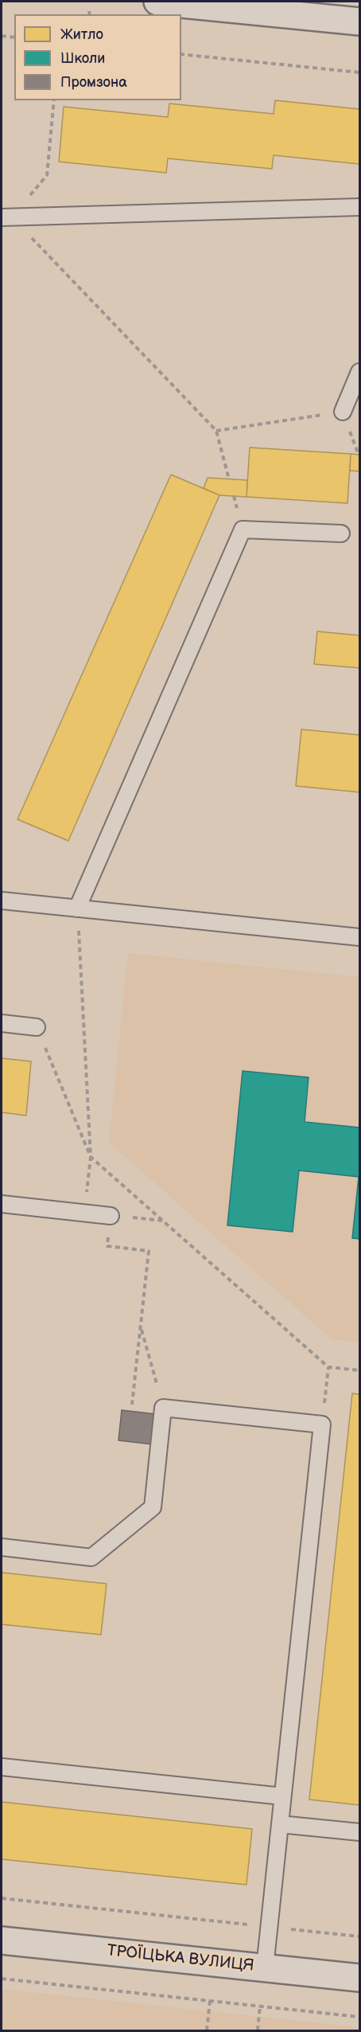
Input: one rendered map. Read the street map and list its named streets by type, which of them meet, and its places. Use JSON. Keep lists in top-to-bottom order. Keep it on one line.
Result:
{"streets":{"street":["ТРОЇЦЬКА ВУЛИЦЯ"]},"legend":["Житло","Школи","Промзона"]}
